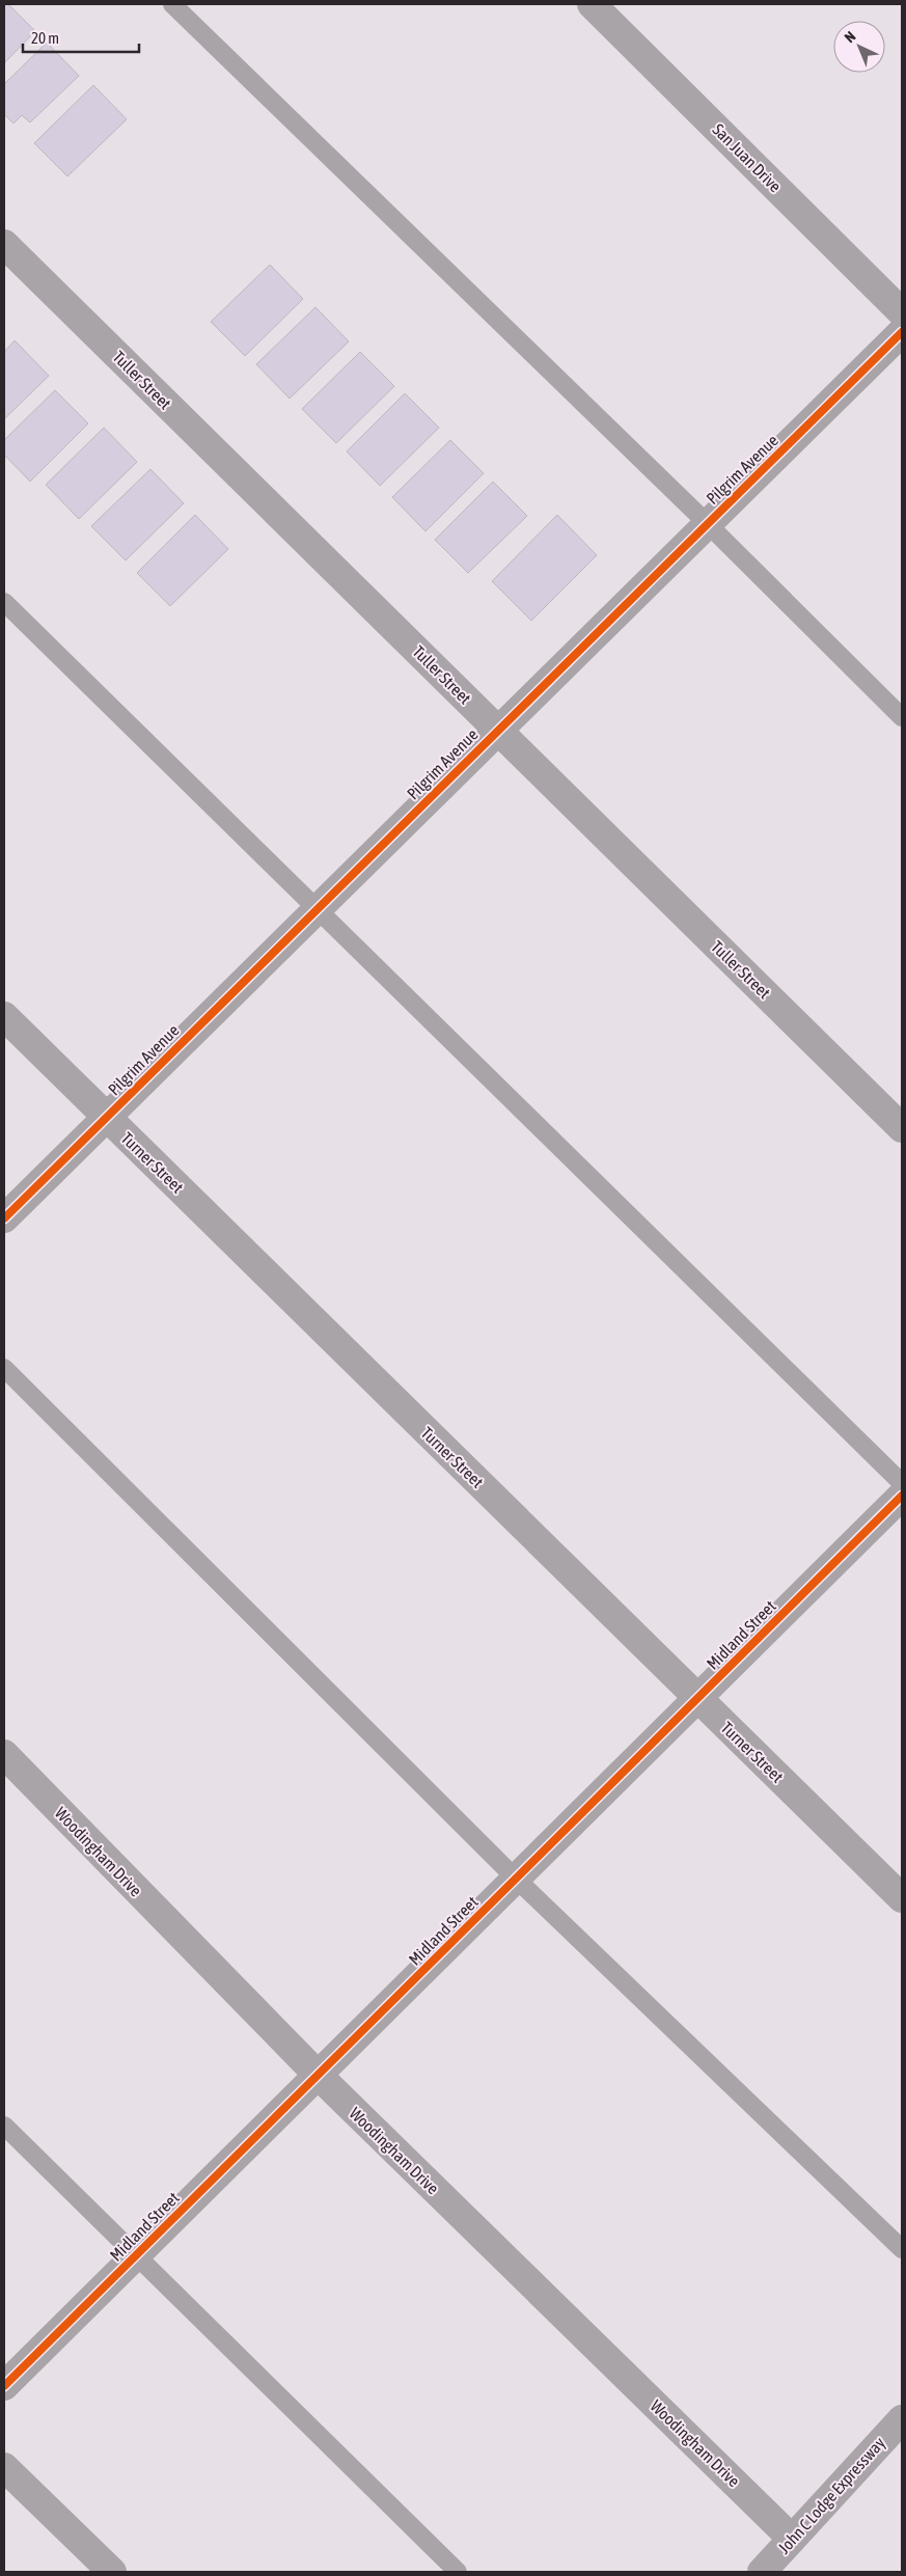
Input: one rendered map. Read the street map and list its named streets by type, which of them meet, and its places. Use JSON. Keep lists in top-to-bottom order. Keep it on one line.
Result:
{"streets":{"street":["San Juan Drive","Tuller Street","Pilgrim Avenue","Turner Street","Midland Street","Woodingham Drive","John C Lodge Expressway"]},"crossings":[["Tuller Street","Pilgrim Avenue"],["Pilgrim Avenue","Turner Street"],["Turner Street","Midland Street"],["Midland Street","Woodingham Drive"],["Woodingham Drive","John C Lodge Expressway"]],"scale_bar":"20 m","north":"top left"}
